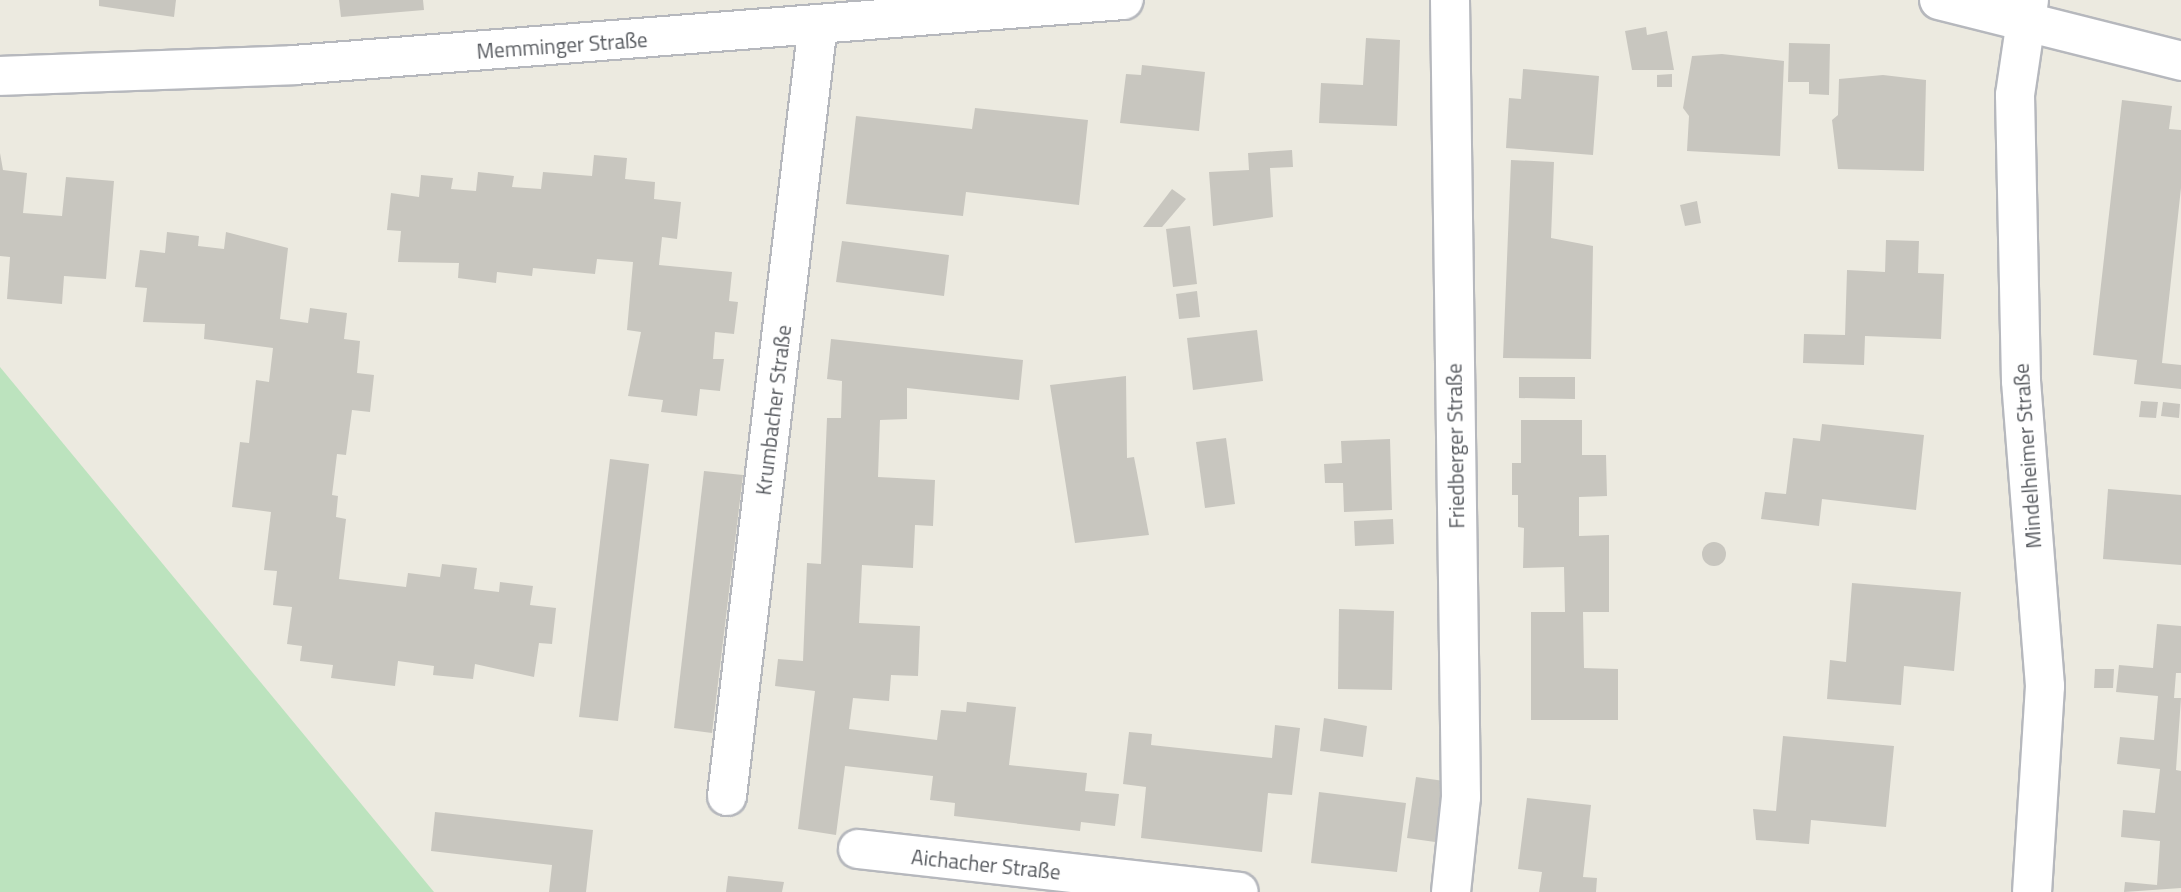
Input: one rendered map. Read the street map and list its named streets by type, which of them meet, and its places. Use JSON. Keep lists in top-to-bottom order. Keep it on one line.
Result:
{"streets":{"street":["Memminger Straße","Krumbacher Straße","Friedberger Straße","Mindelheimer Straße","Aichacher Straße"]},"crossings":[["Memminger Straße","Krumbacher Straße"]]}
